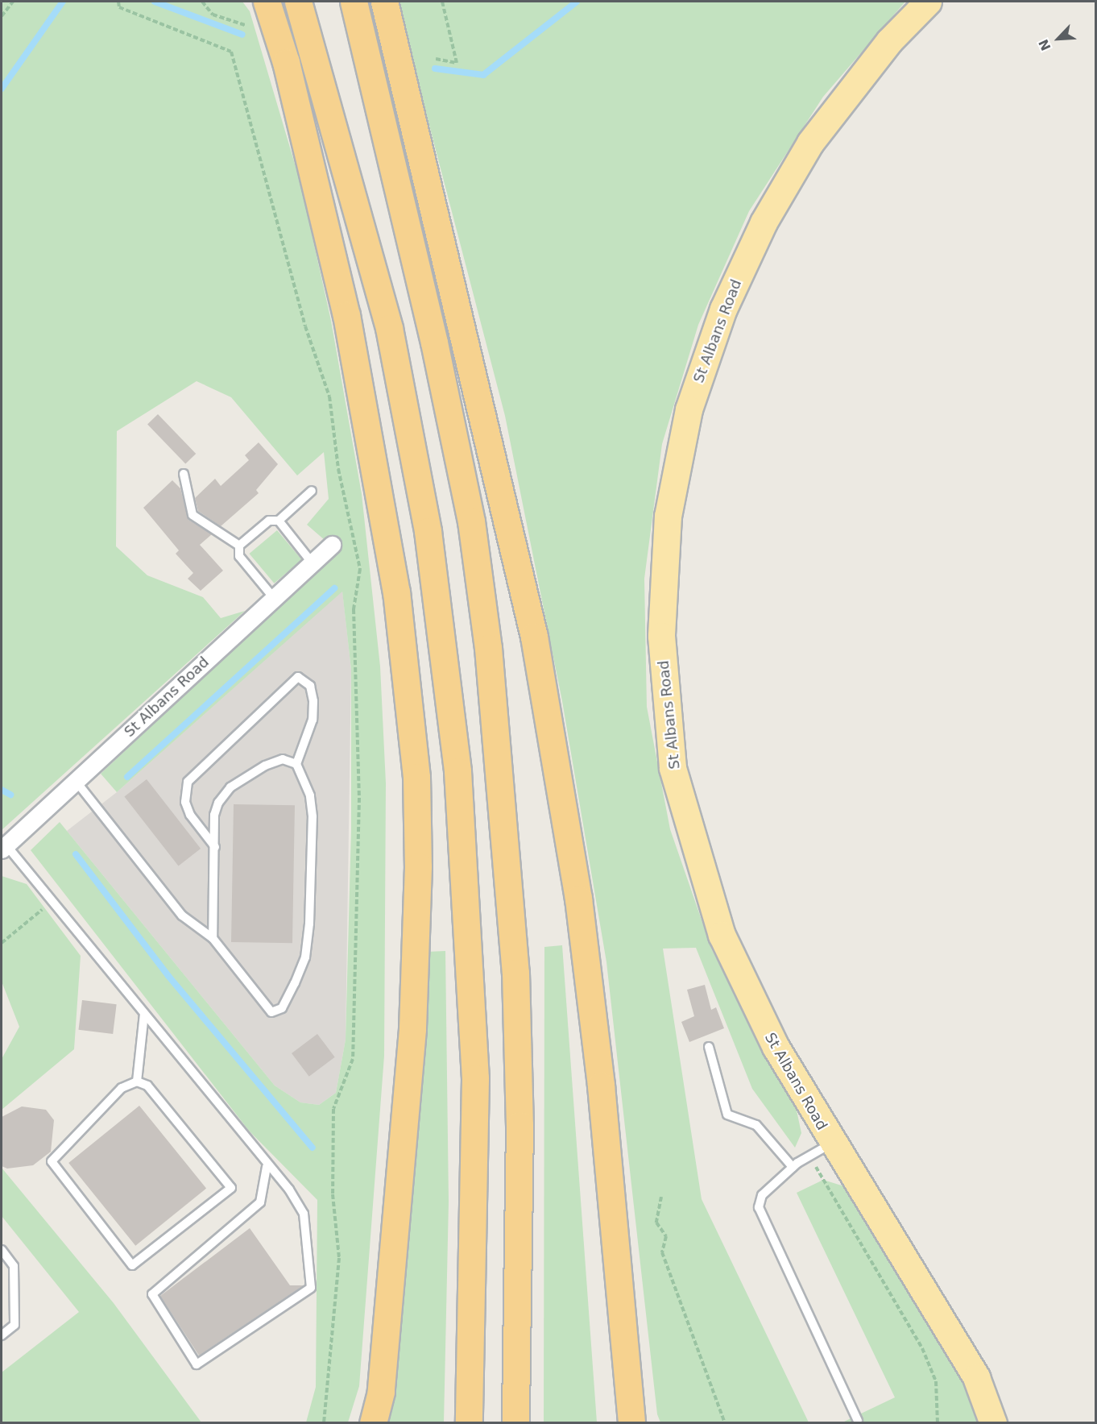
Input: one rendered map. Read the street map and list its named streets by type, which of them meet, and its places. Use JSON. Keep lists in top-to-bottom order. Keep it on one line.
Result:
{"streets":{"main road":["St Albans Road"]},"north":"bottom left"}
